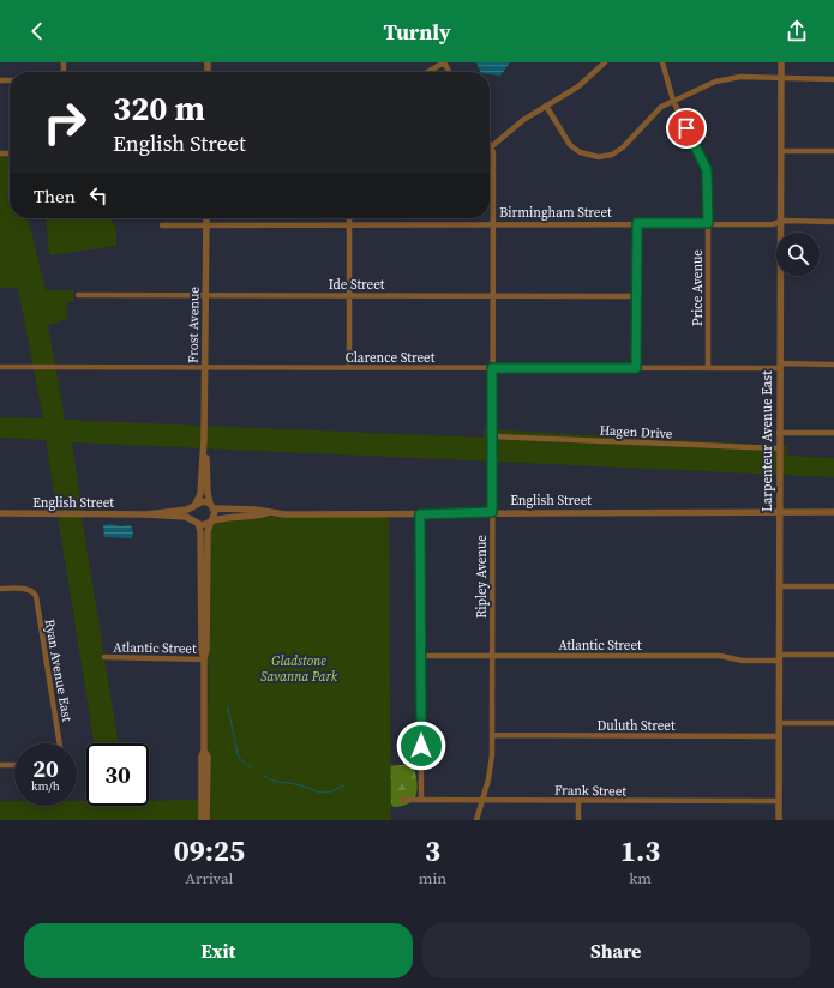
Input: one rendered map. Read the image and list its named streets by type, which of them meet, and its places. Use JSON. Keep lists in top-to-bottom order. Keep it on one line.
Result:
{"streets":{"street":["Birmingham Street","Ide Street","Price Avenue","Frost Avenue","Clarence Street","Hagen Drive","Larpenteur Avenue East","English Street","Ripley Avenue","Atlantic Street","Ryan Avenue East","Duluth Street","Frank Street"]},"crossings":[["Birmingham Street","Price Avenue"],["Birmingham Street","Frost Avenue"],["Birmingham Street","Larpenteur Avenue East"],["Birmingham Street","Ripley Avenue"],["Ide Street","Frost Avenue"],["Ide Street","Ripley Avenue"],["Price Avenue","Clarence Street"],["Frost Avenue","Clarence Street"],["Frost Avenue","English Street"],["Clarence Street","Larpenteur Avenue East"],["Clarence Street","Ripley Avenue"],["Hagen Drive","Larpenteur Avenue East"],["Hagen Drive","Ripley Avenue"],["Larpenteur Avenue East","English Street"],["Larpenteur Avenue East","Atlantic Street"],["Larpenteur Avenue East","Duluth Street"],["Larpenteur Avenue East","Frank Street"],["English Street","Ripley Avenue"],["Ripley Avenue","Atlantic Street"],["Ripley Avenue","Duluth Street"],["Ripley Avenue","Frank Street"]],"parks":["Gladstone Savanna Park"],"page":{"header":"Turnly","turn":["320 m","English Street"],"then":"Then","speed":"20 km/h","limit":"30","eta":["09:25","Arrival","3","min","1.3","km"],"buttons":["Exit","Share"]}}
